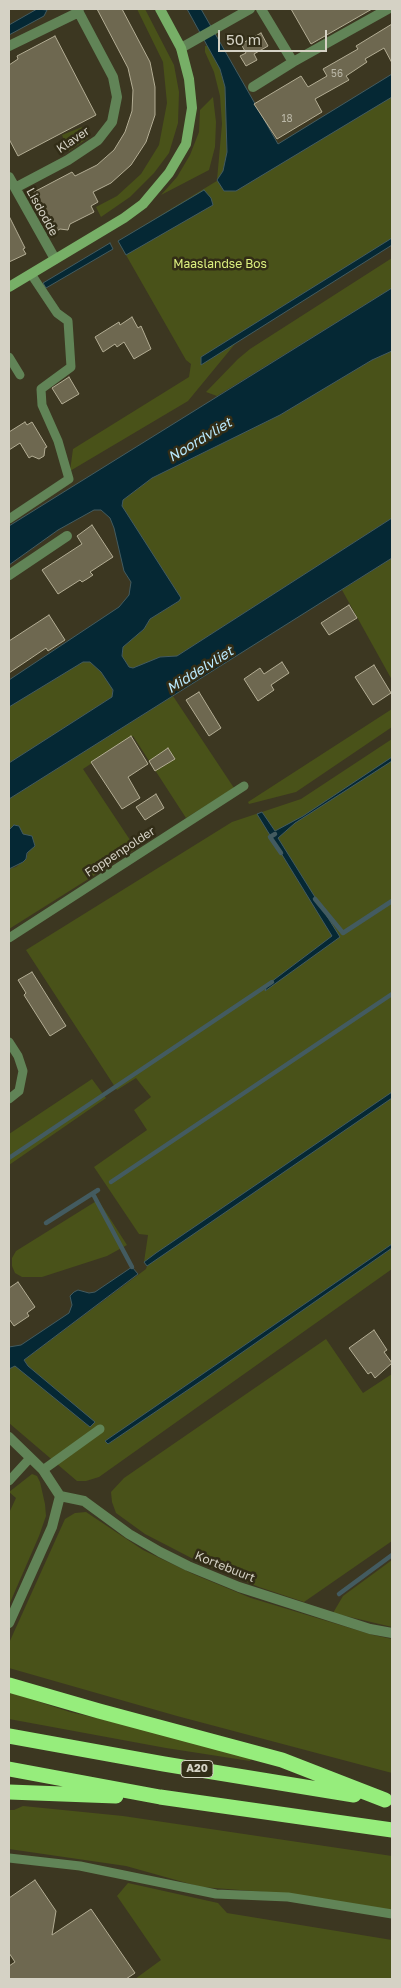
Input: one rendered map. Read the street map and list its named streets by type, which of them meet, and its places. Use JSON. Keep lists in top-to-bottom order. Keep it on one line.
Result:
{"streets":{"highway":["A20"],"street":["Klaver","Lisdodde","Kortebuurt"],"lane":["Foppenpolder"]},"crossings":[["Klaver","Lisdodde"]],"water":["Noordvliet","Middelvliet"],"parks":["Maaslandse Bos"],"house_numbers":["56","18"],"scale_bar":"50 m"}
